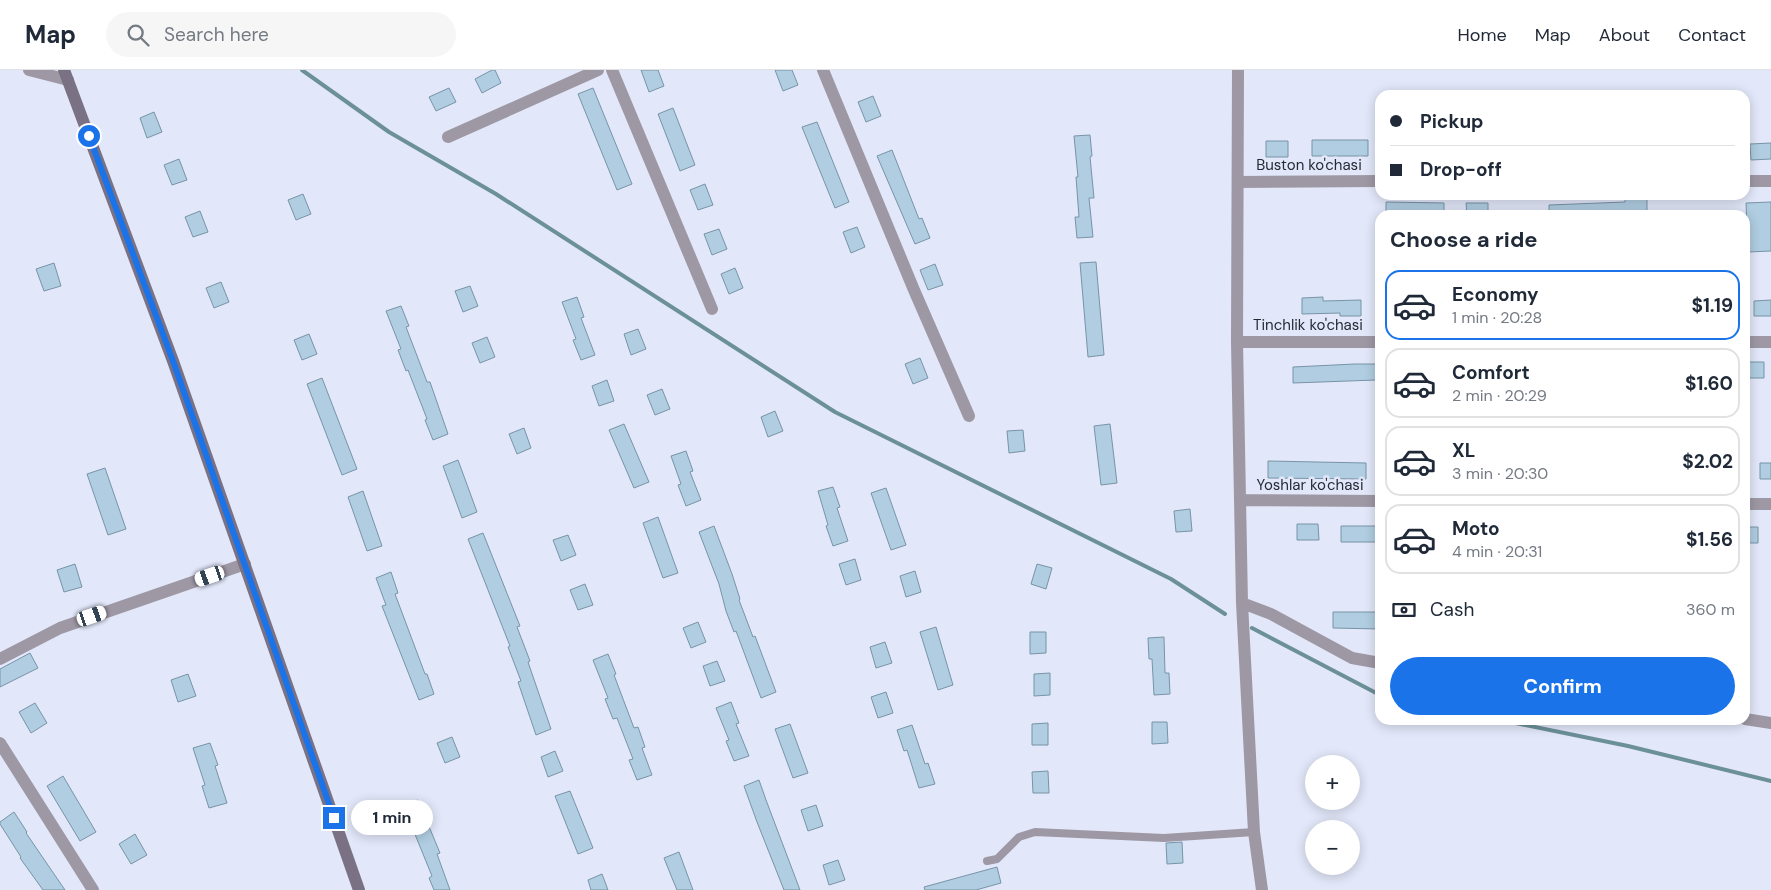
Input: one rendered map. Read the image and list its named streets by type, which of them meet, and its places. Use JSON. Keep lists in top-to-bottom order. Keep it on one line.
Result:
{"streets":{"street":["Buston ko'chasi","Tinchlik ko'chasi","Yoshlar ko'chasi"]},"page":{"header":"Map","search":"Search here","nav":["Home","Map","About","Contact"],"banner":["Pickup","Drop-off"],"heading":"Choose a ride","list":[{"name":"Economy","note":"1 min · 20:28","value":"$1.19"},{"name":"Comfort","note":"2 min · 20:29","value":"$1.60"},{"name":"XL","note":"3 min · 20:30","value":"$2.02"},{"name":"Moto","note":"4 min · 20:31","value":"$1.56"}],"pay":["Cash","360 m"],"buttons":"Confirm","map_buttons":["+","−"],"bubble":"1 min"}}
